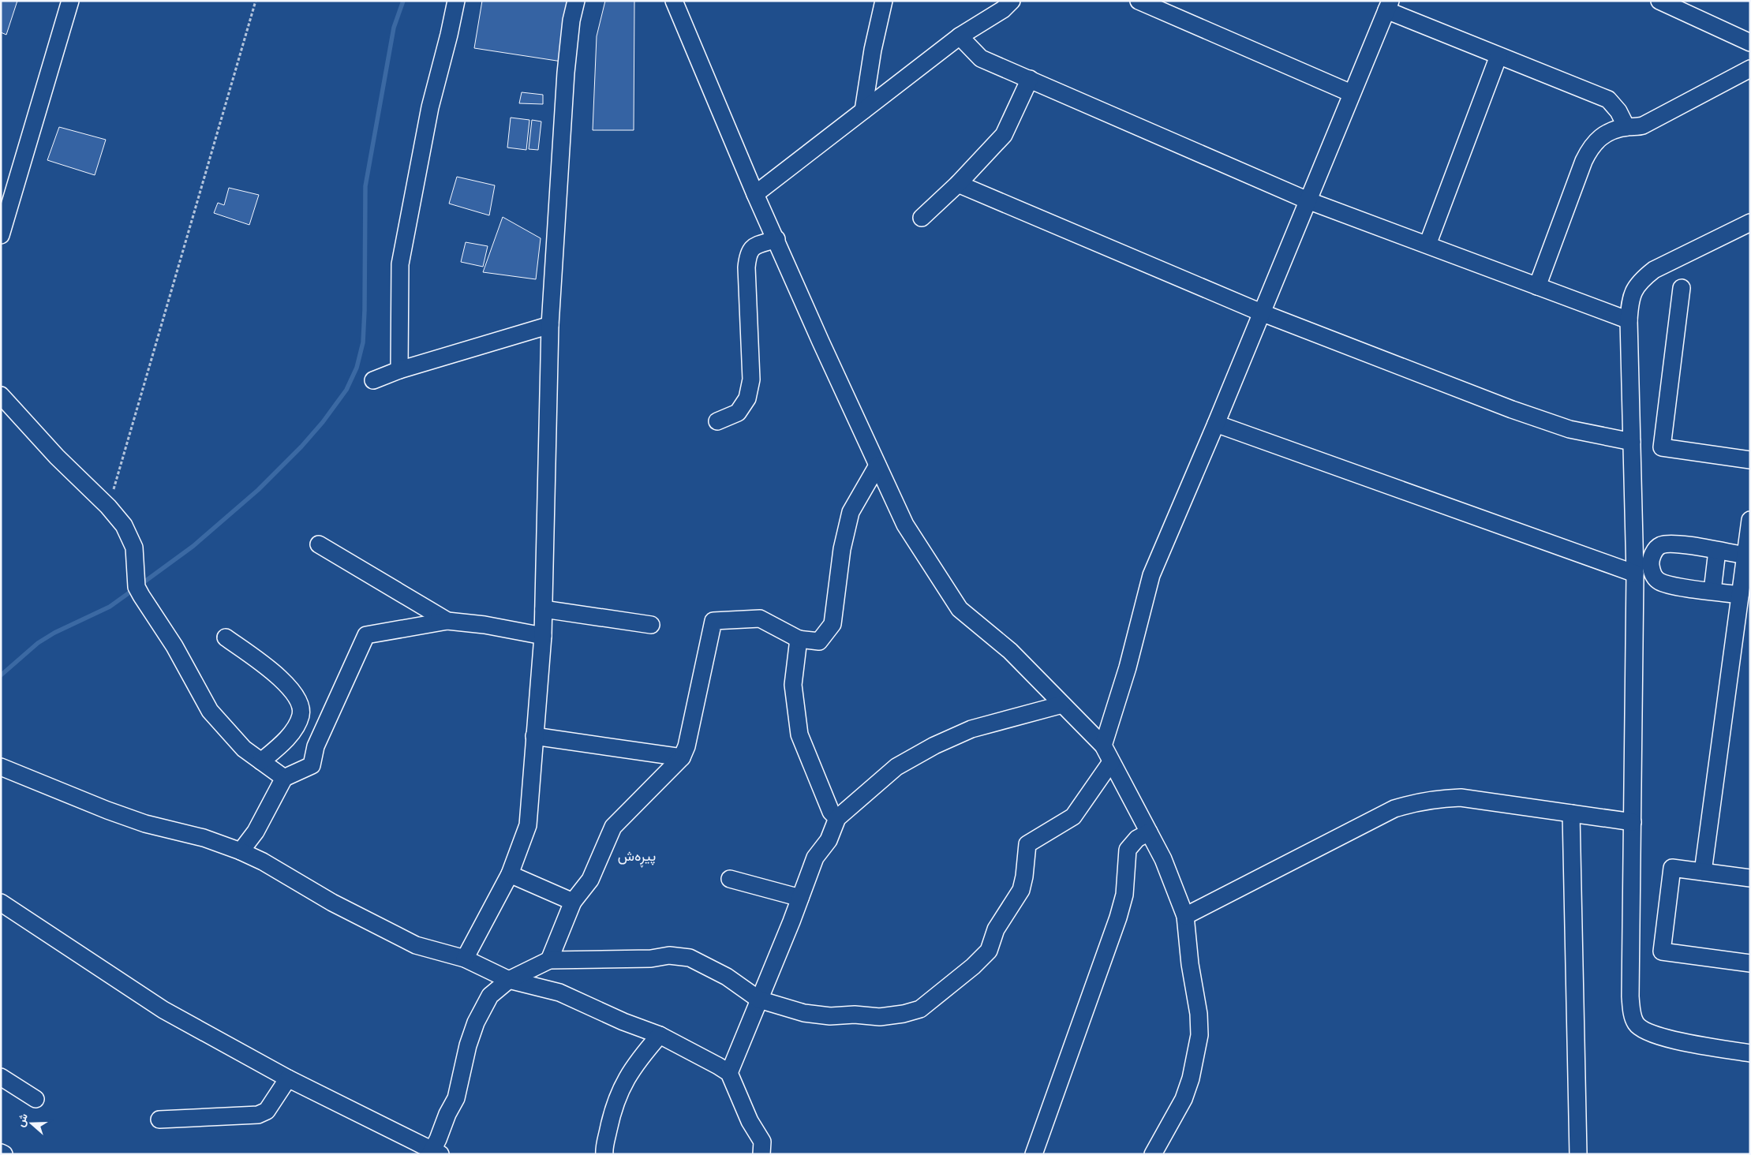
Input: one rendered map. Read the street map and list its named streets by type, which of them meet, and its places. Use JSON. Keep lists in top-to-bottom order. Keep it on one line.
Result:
{"districts":["پیڕەش"],"north":"left"}
